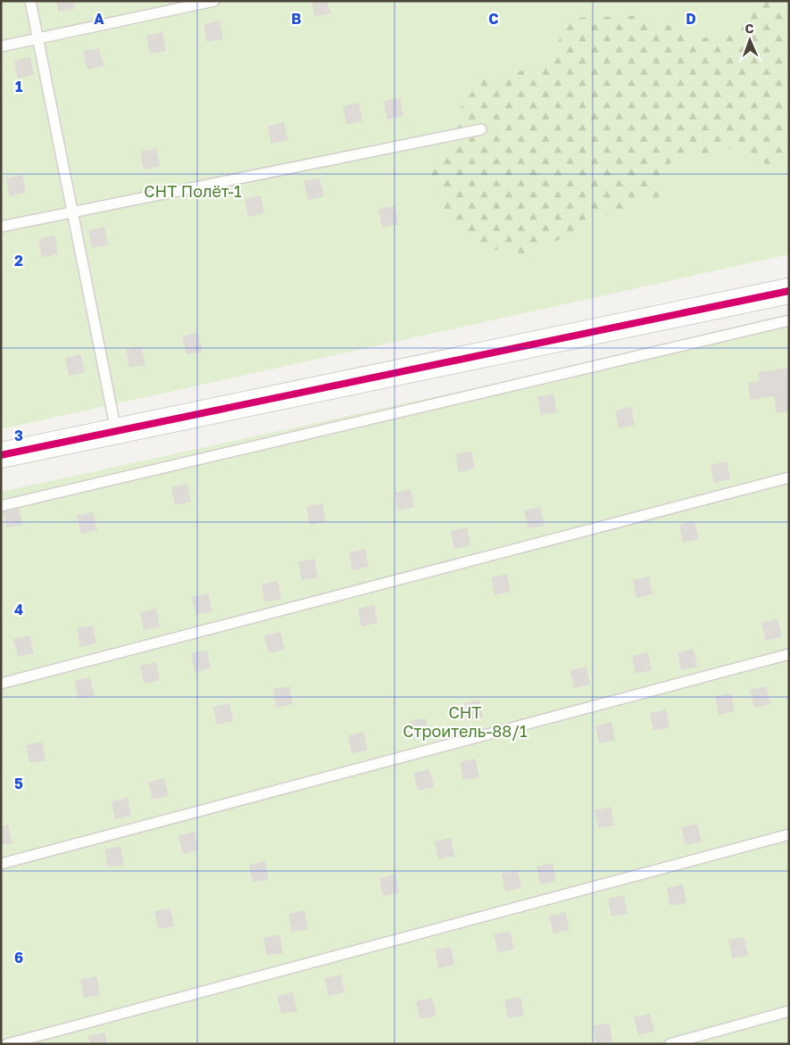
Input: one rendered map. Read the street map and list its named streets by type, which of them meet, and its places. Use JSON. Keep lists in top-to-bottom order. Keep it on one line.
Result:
{"parks":["СНТ Полёт-1","СНТ Строитель-88/1"],"north":"top","grid":{"columns":["A","B","C","D"],"rows":["1","2","3","4","5","6"]}}
